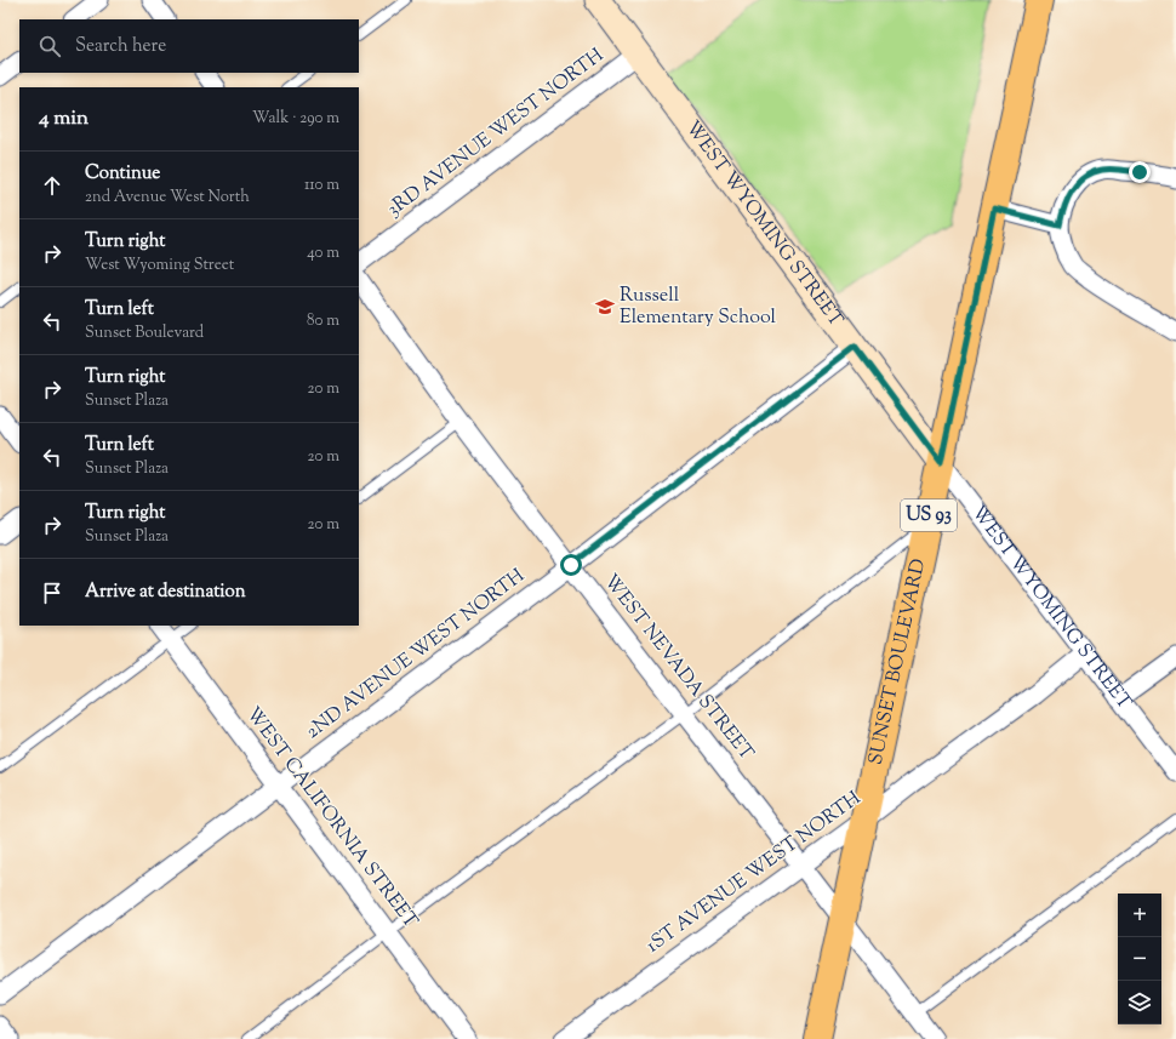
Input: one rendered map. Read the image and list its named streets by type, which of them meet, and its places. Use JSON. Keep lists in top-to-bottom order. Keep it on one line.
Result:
{"streets":{"main road":["US 93","SUNSET BOULEVARD"],"street":["3RD AVENUE WEST NORTH","WEST WYOMING STREET","2ND AVENUE WEST NORTH","WEST NEVADA STREET","WEST CALIFORNIA STREET","1ST AVENUE WEST NORTH"]},"crossings":[["3RD AVENUE WEST NORTH","WEST WYOMING STREET"],["WEST WYOMING STREET","2ND AVENUE WEST NORTH"],["WEST WYOMING STREET","SUNSET BOULEVARD"],["WEST WYOMING STREET","1ST AVENUE WEST NORTH"],["2ND AVENUE WEST NORTH","WEST NEVADA STREET"],["2ND AVENUE WEST NORTH","WEST CALIFORNIA STREET"],["SUNSET BOULEVARD","WEST NEVADA STREET"],["SUNSET BOULEVARD","1ST AVENUE WEST NORTH"],["WEST NEVADA STREET","1ST AVENUE WEST NORTH"]],"places":{"school or university":["Russell Elementary School"]},"page":{"search":"Search here","heading":["4 min","Walk · 290 m"],"list":[["Continue","2nd Avenue West North","110 m"],["Turn right","West Wyoming Street","40 m"],["Turn left","Sunset Boulevard","80 m"],["Turn right","Sunset Plaza","20 m"],["Turn left","Sunset Plaza","20 m"],["Turn right","Sunset Plaza","20 m"],"Arrive at destination"],"map_buttons":["+","−"]}}
